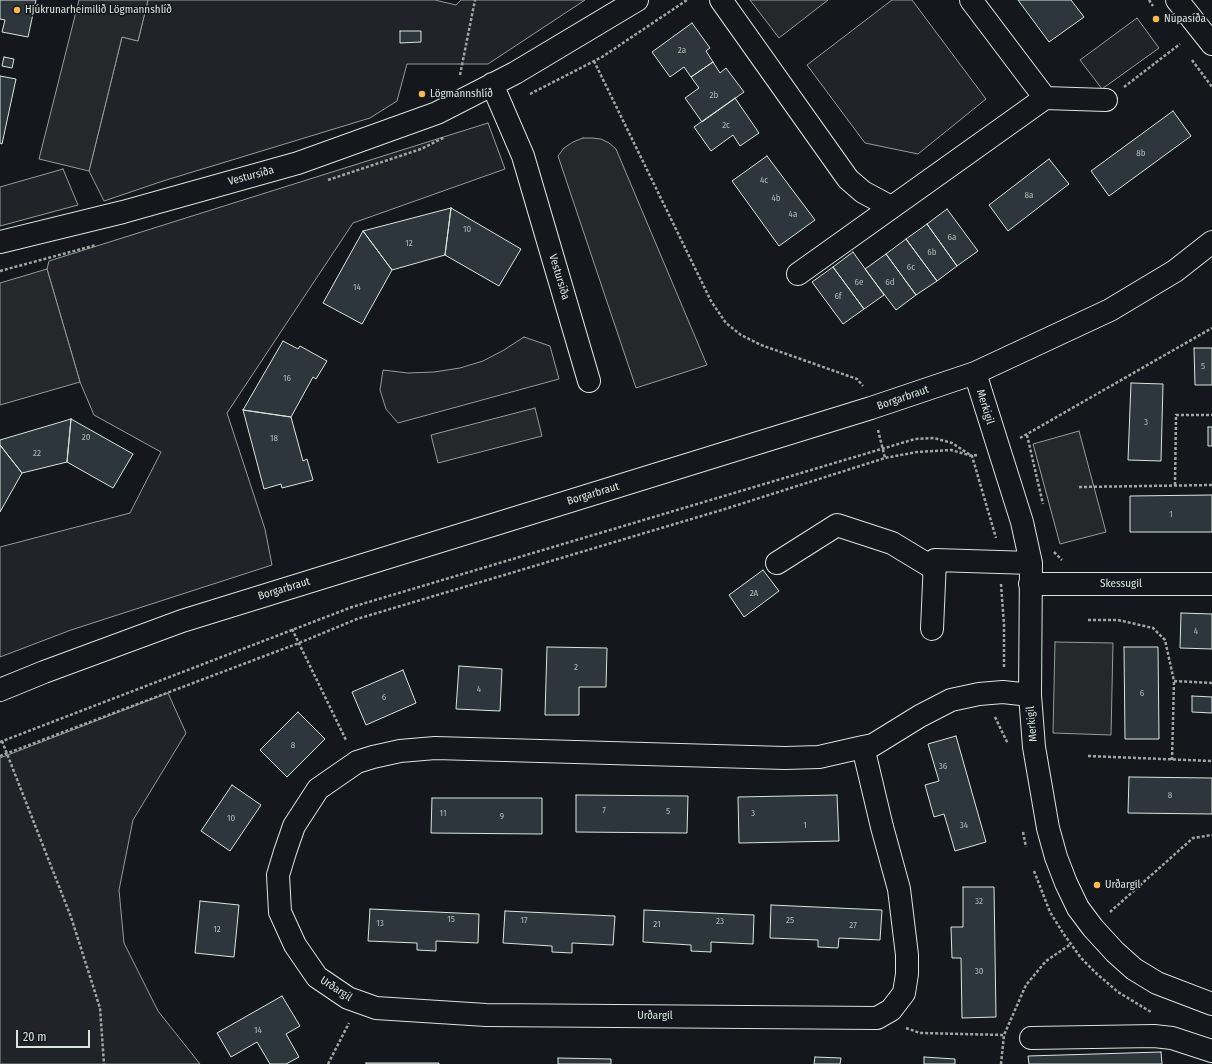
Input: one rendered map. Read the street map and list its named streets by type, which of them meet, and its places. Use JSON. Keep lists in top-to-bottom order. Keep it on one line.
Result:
{"streets":{"street":["Vestursíða","Borgarbraut","Merkigil","Skessugil","Urðargil"]},"crossings":[["Borgarbraut","Merkigil"],["Merkigil","Skessugil"],["Merkigil","Urðargil"]],"places":["Hjúkrunarheimilið Lögmannshlíð","Núpasíða","Lögmannshlíð","Urðargil"],"house_numbers":["2a","2b","2c","8b","4c","8a","4b","4a","10","6a","12","6b","6c","6e","6d","14","6f","5","16","3","20","18","22","1","2A","4","2","4","6","6","8","36","8","7","5","11","3","9","10","1","34","32","15","17","25","23","13","21","27","12","30","14"],"scale_bar":"20 m"}
